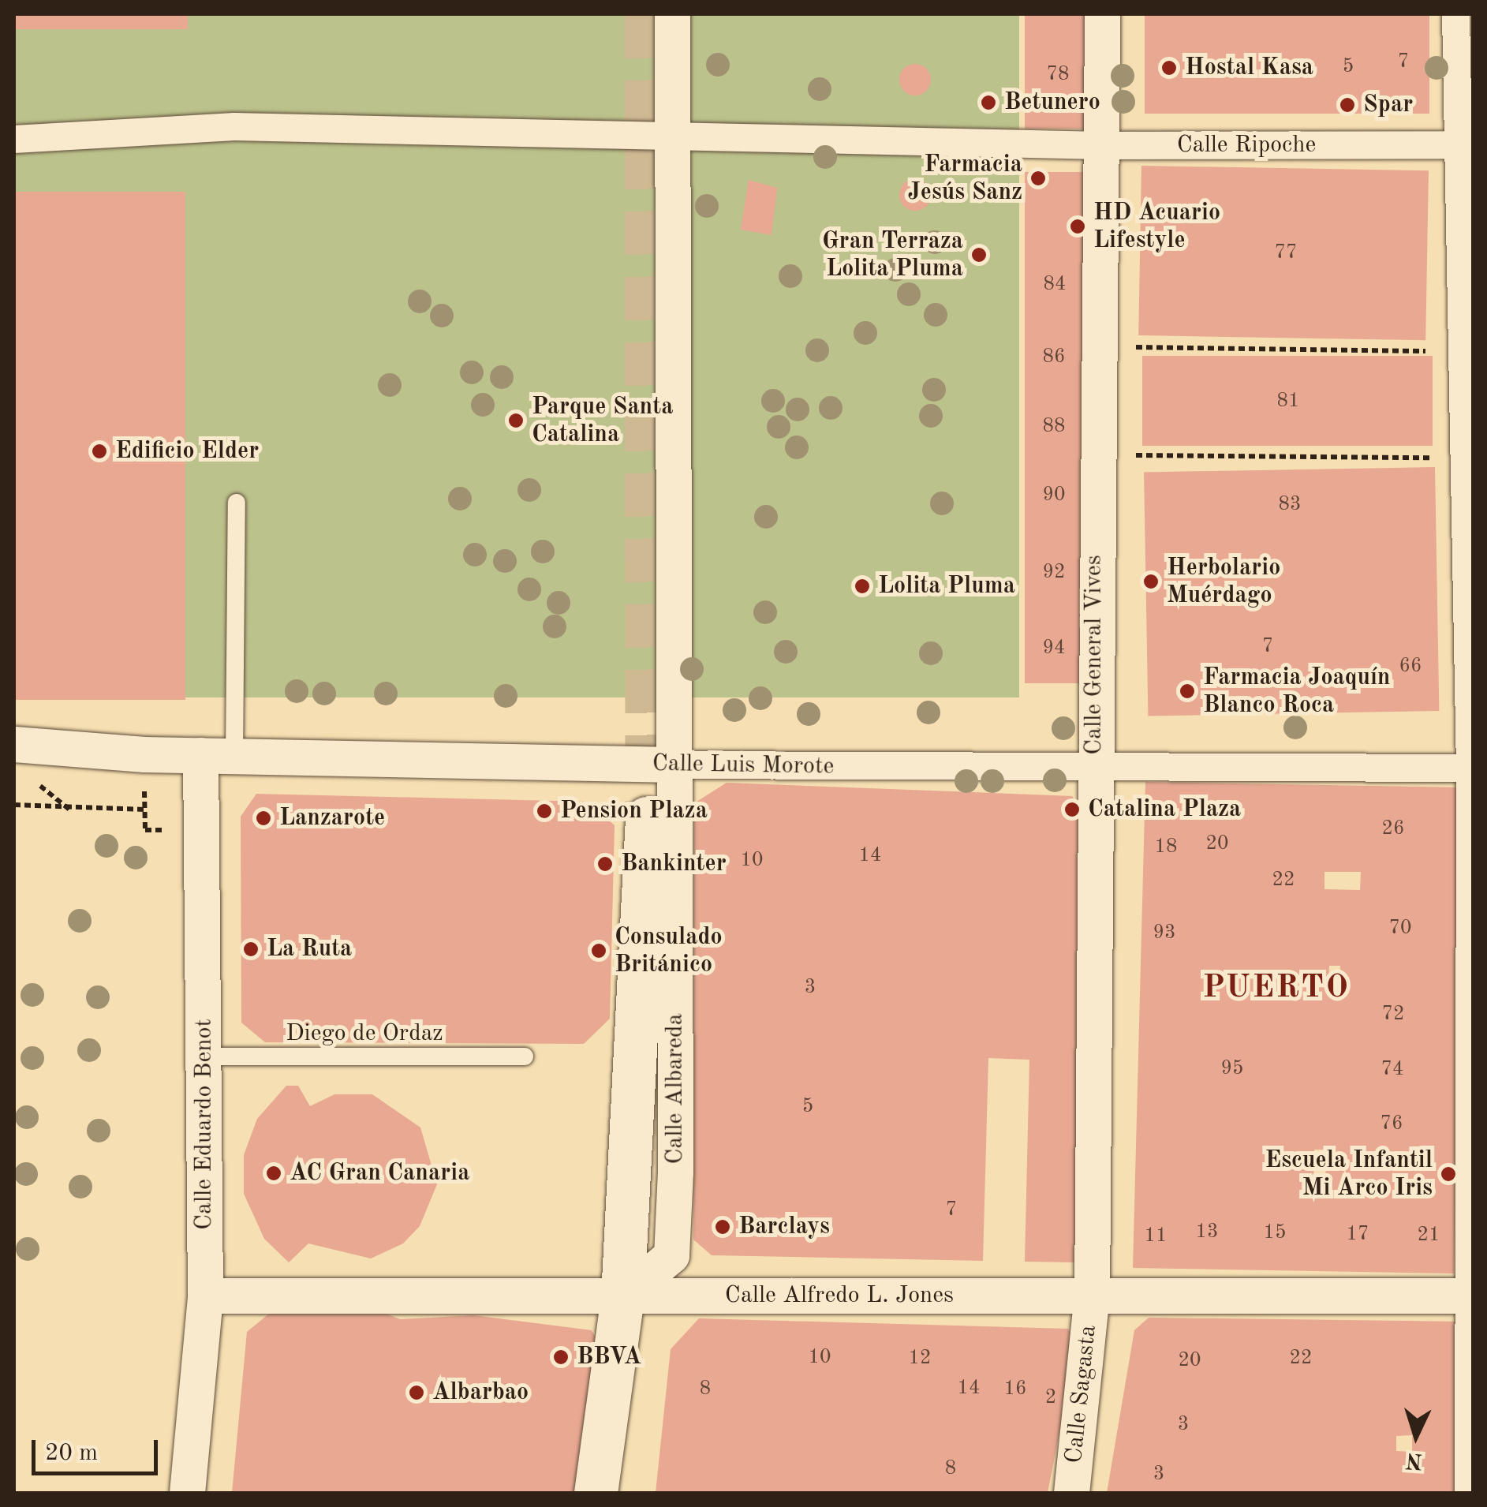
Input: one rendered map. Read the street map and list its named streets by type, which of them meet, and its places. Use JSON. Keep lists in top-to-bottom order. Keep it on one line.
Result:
{"streets":{"street":["Calle Ripoche","Calle General Vives","Calle Luis Morote","Calle Albareda","Calle Eduardo Benot","Calle Alfredo L. Jones","Calle Sagasta"],"lane":["Diego de Ordaz"]},"crossings":[["Calle Ripoche","Calle General Vives"],["Calle Ripoche","Calle Albareda"],["Calle General Vives","Calle Luis Morote"],["Calle General Vives","Calle Alfredo L. Jones"],["Calle General Vives","Calle Sagasta"],["Calle Luis Morote","Calle Albareda"],["Calle Luis Morote","Calle Eduardo Benot"],["Diego de Ordaz","Calle Eduardo Benot"],["Calle Albareda","Calle Alfredo L. Jones"],["Calle Eduardo Benot","Calle Alfredo L. Jones"],["Calle Alfredo L. Jones","Calle Sagasta"]],"districts":["PUERTO"],"places":["Hostal Kasa","Betunero","Spar","Farmacia Jesús Sanz","HD Acuario Lifestyle","Gran Terraza Lolita Pluma","Parque Santa Catalina","Edificio Elder","Herbolario Muérdago","Lolita Pluma","Farmacia Joaquín Blanco Roca","Catalina Plaza","Pension Plaza","Lanzarote","Bankinter","La Ruta","Consulado Británico","AC Gran Canaria","Escuela Infantil Mi Arco Iris","Barclays","BBVA","Albarbao"],"house_numbers":["7","5","78","77","84","86","81","88","90","83","92","7","94","66","26","20","18","14","10","22","70","93","3","72","95","74","5","76","7","13","15","17","21","11","10","12","22","20","14","8","16","2","3","8","3"],"scale_bar":"20 m","north":"bottom"}
